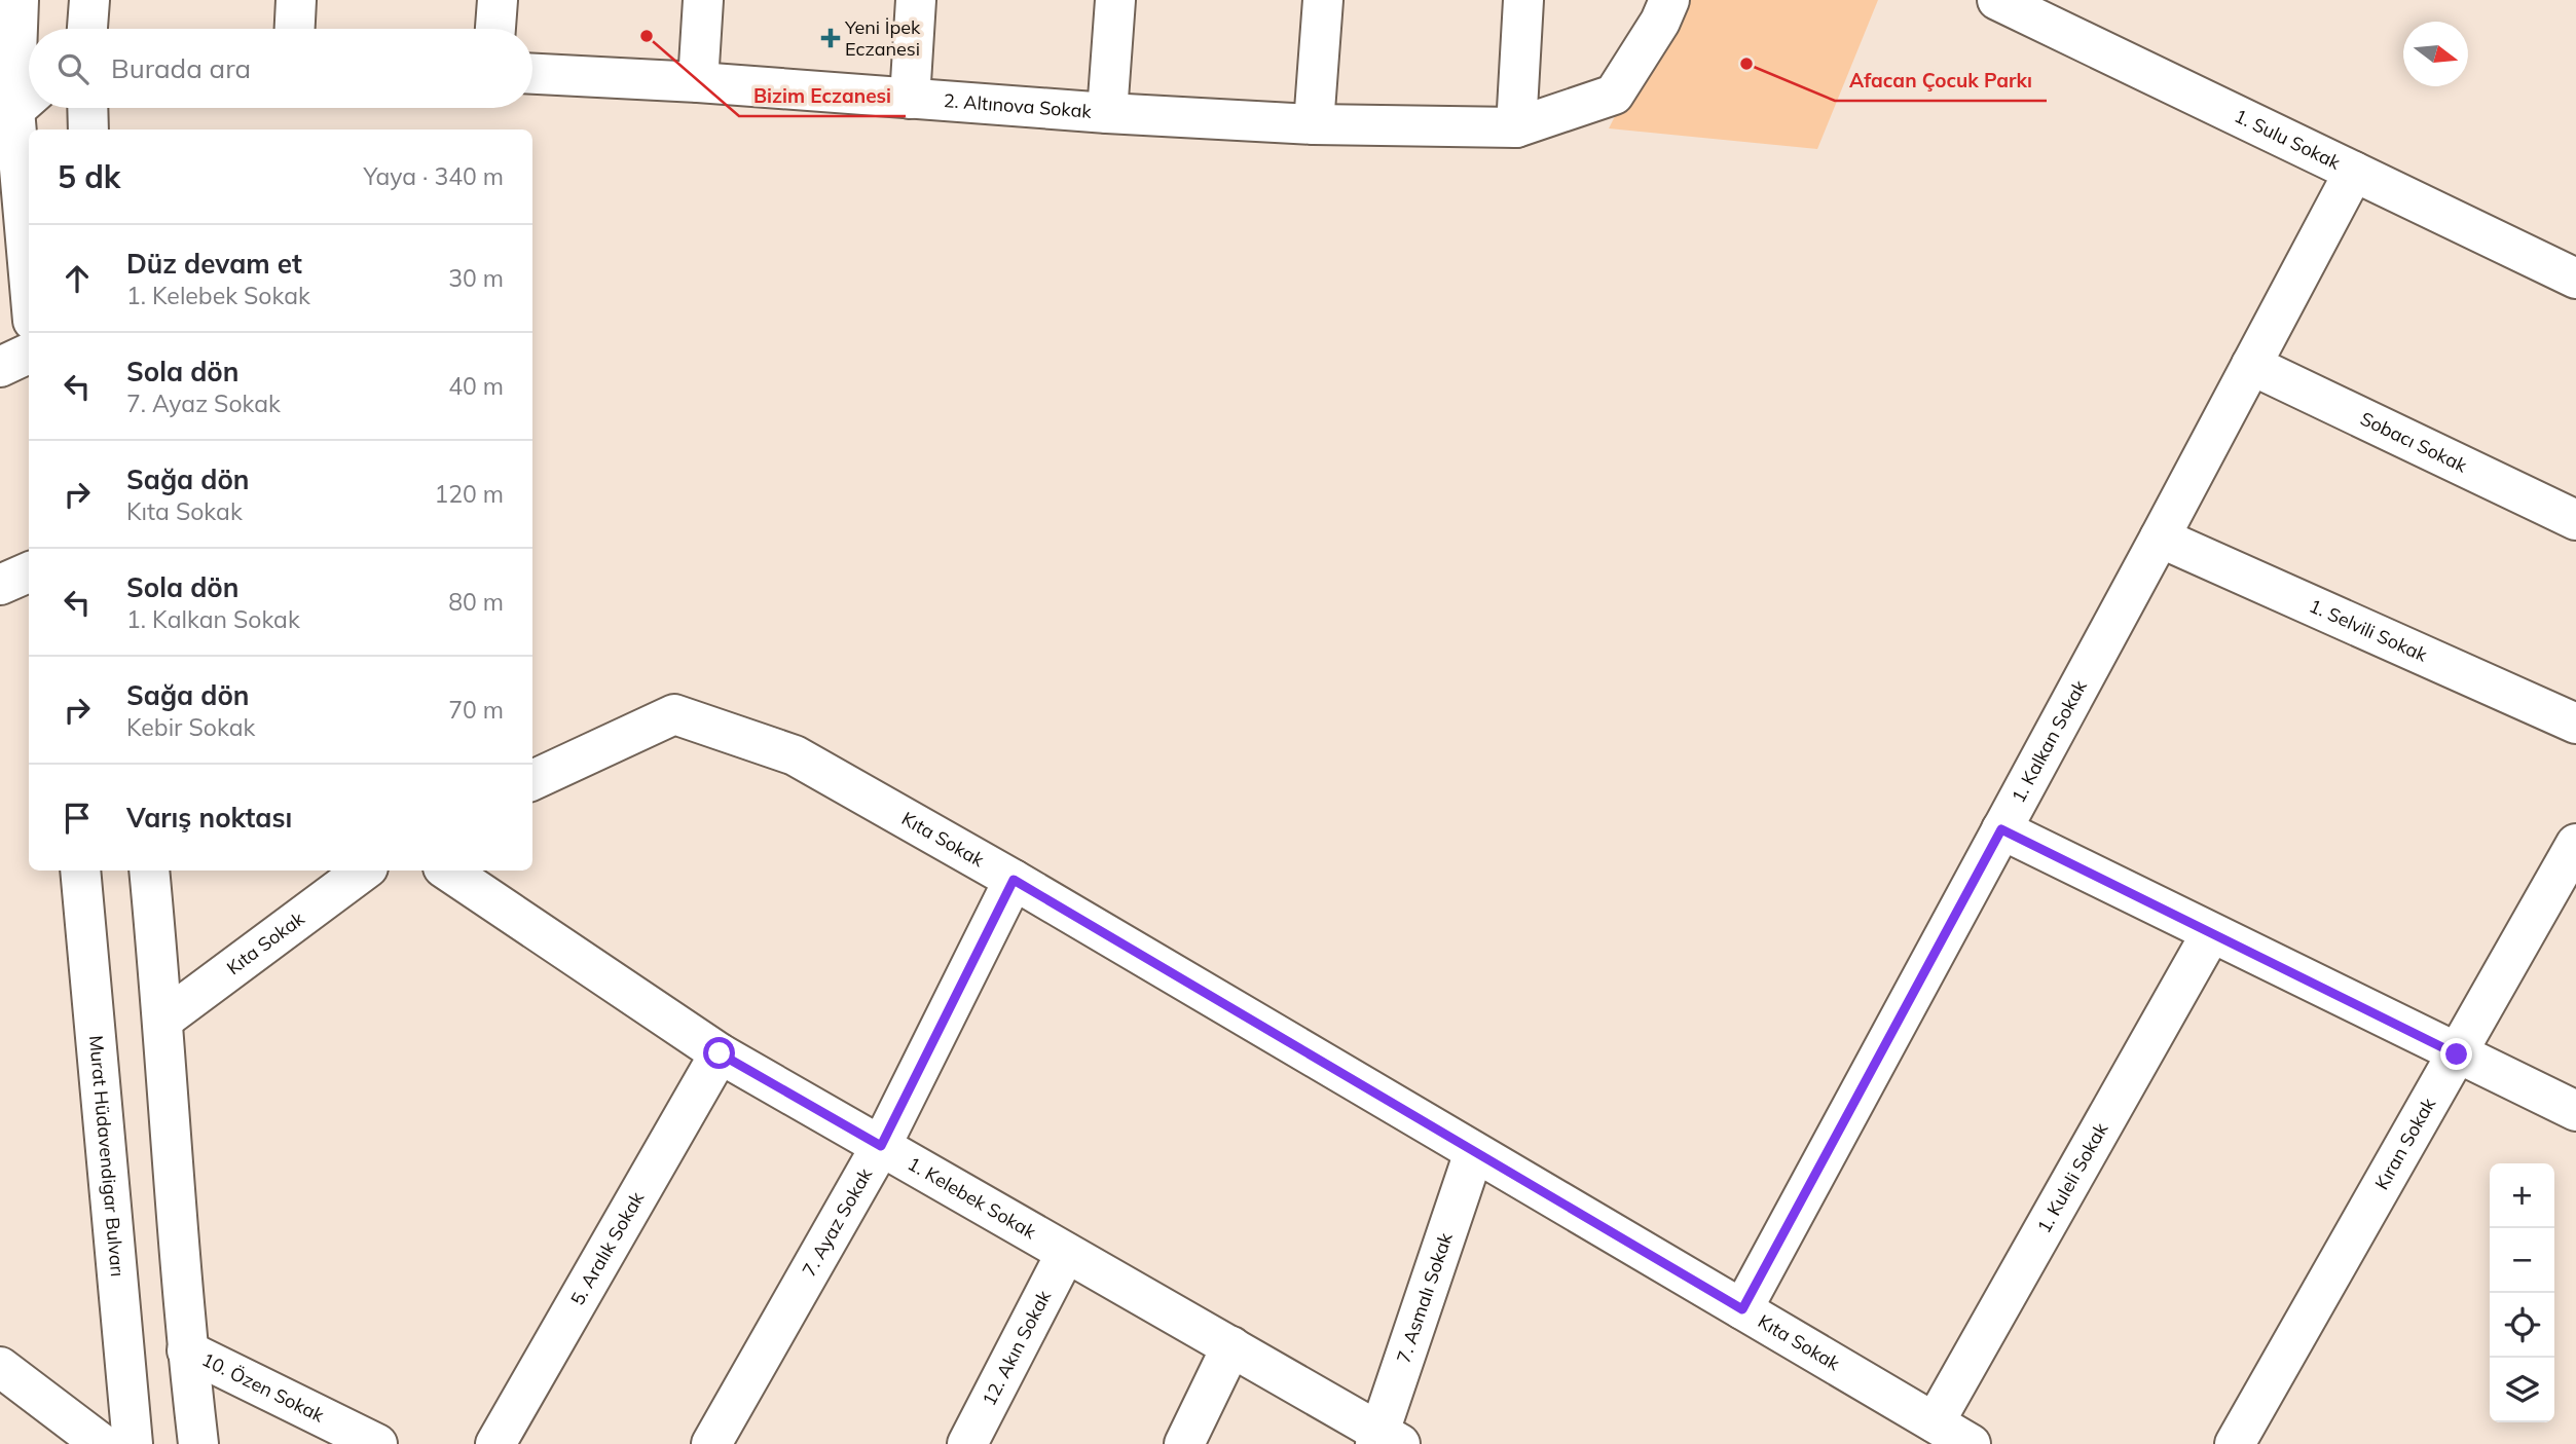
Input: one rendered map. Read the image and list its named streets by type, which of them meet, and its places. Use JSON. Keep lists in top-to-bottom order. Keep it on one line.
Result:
{"streets":{"street":["2. Altınova Sokak","1. Sulu Sokak","Sobacı Sokak","1. Selvili Sokak","1. Kalkan Sokak","Kıta Sokak","Kıran Sokak","Murat Hüdavendigar Bulvarı","1. Kuleli Sokak","1. Kelebek Sokak","7. Ayaz Sokak","5. Aralık Sokak","7. Asmalı Sokak","12. Akın Sokak","10. Özen Sokak"]},"crossings":[["1. Sulu Sokak","1. Kalkan Sokak"],["Sobacı Sokak","1. Kalkan Sokak"],["1. Selvili Sokak","1. Kalkan Sokak"],["1. Kalkan Sokak","Kıta Sokak"],["Kıta Sokak","1. Kuleli Sokak"],["Kıta Sokak","7. Ayaz Sokak"],["Kıta Sokak","7. Asmalı Sokak"],["1. Kelebek Sokak","7. Ayaz Sokak"],["1. Kelebek Sokak","5. Aralık Sokak"],["1. Kelebek Sokak","7. Asmalı Sokak"],["1. Kelebek Sokak","12. Akın Sokak"]],"places":{"other":["Bizim Eczanesi","Afacan Çocuk Parkı"],"health":["Yeni İpek Eczanesi"]},"north":"right","page":{"search":"Burada ara","heading":["5 dk","Yaya · 340 m"],"list":[["Düz devam et","1. Kelebek Sokak","30 m"],["Sola dön","7. Ayaz Sokak","40 m"],["Sağa dön","Kıta Sokak","120 m"],["Sola dön","1. Kalkan Sokak","80 m"],["Sağa dön","Kebir Sokak","70 m"],"Varış noktası"],"map_buttons":["+","−"]}}
